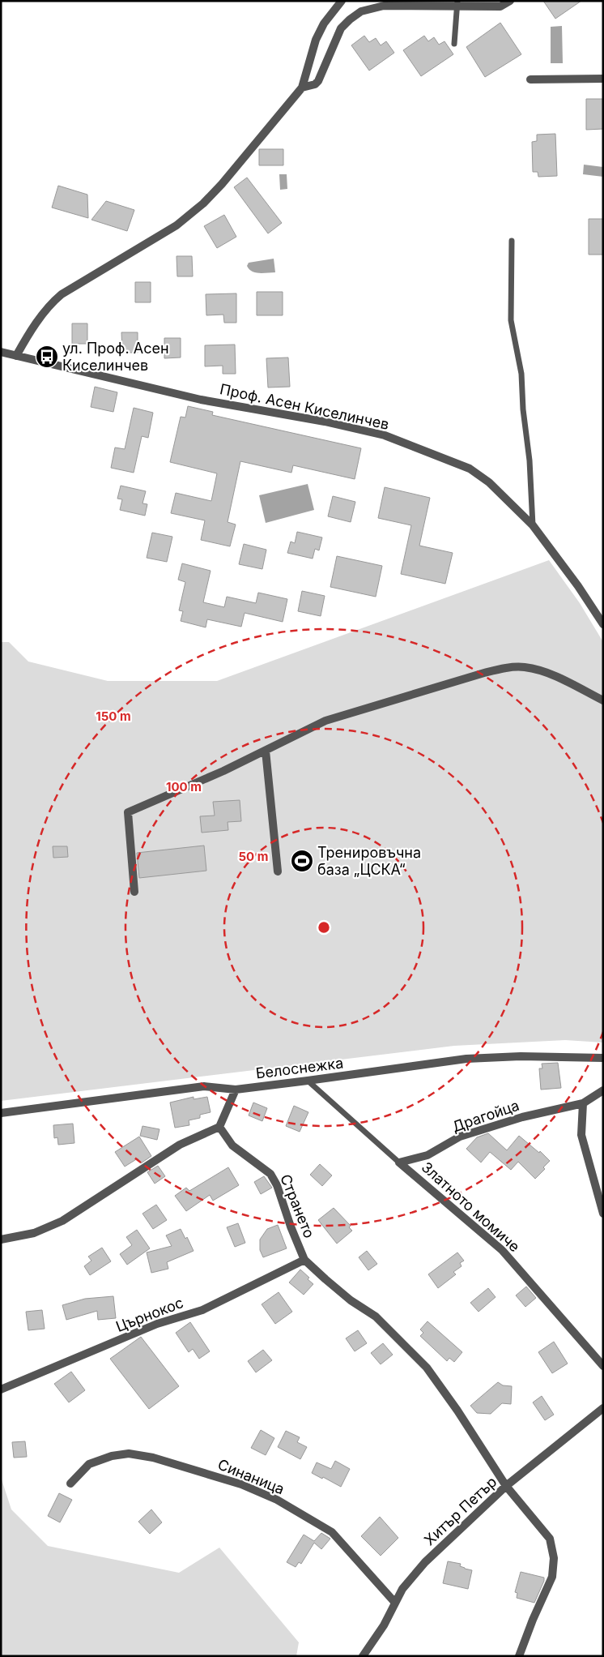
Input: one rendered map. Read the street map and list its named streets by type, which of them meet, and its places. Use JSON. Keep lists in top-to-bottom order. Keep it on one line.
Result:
{"streets":{"street":["Проф. Асен Киселинчев","Белоснежка","Драгойца","Странето","Златното момиче","Църнокос","Синаница","Хитър Петър"]},"crossings":[["Белоснежка","Златното момиче"],["Драгойца","Златното момиче"],["Странето","Църнокос"],["Странето","Хитър Петър"],["Синаница","Хитър Петър"]],"places":{"bus stop":["ул. Проф. Асен Киселинчев"],"sports":["Тренировъчна база „ЦСКА“"]},"rings":["150 m","100 m","50 m"]}
